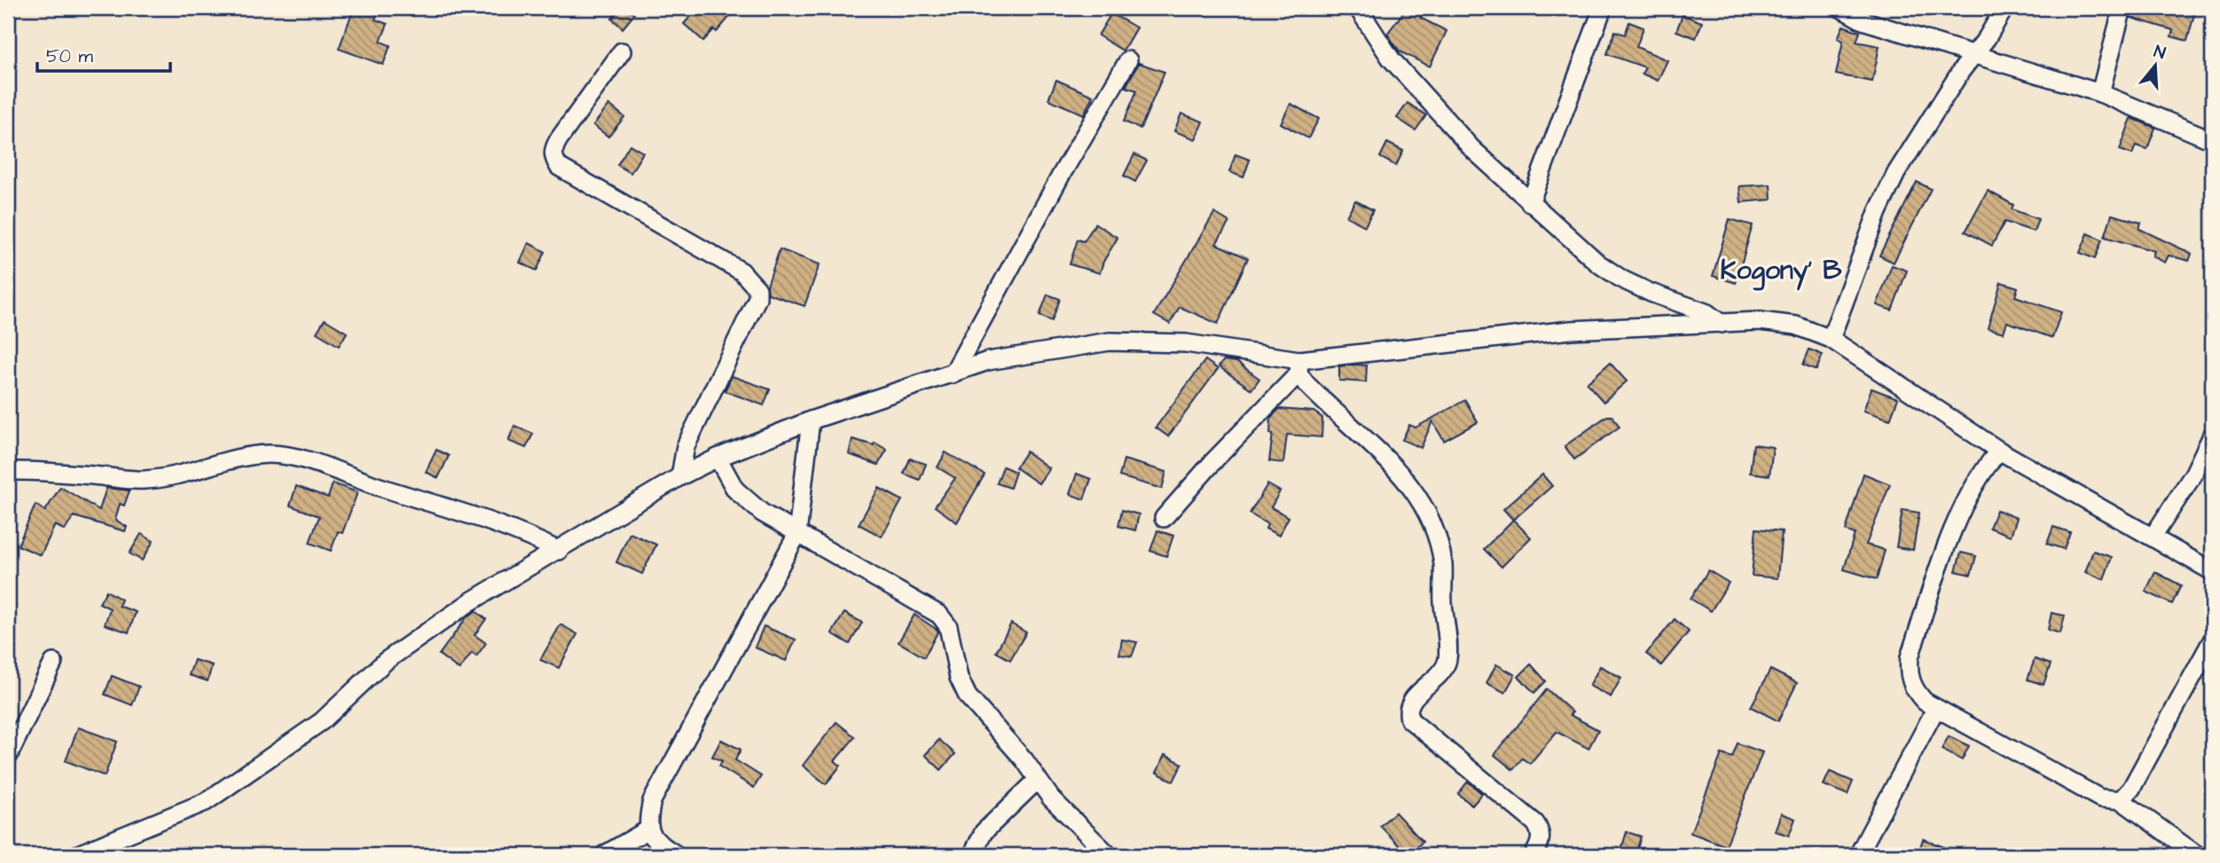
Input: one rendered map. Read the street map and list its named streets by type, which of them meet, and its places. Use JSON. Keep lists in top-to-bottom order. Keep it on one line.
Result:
{"districts":["Kogony' B"],"scale_bar":"50 m","north":"top"}
